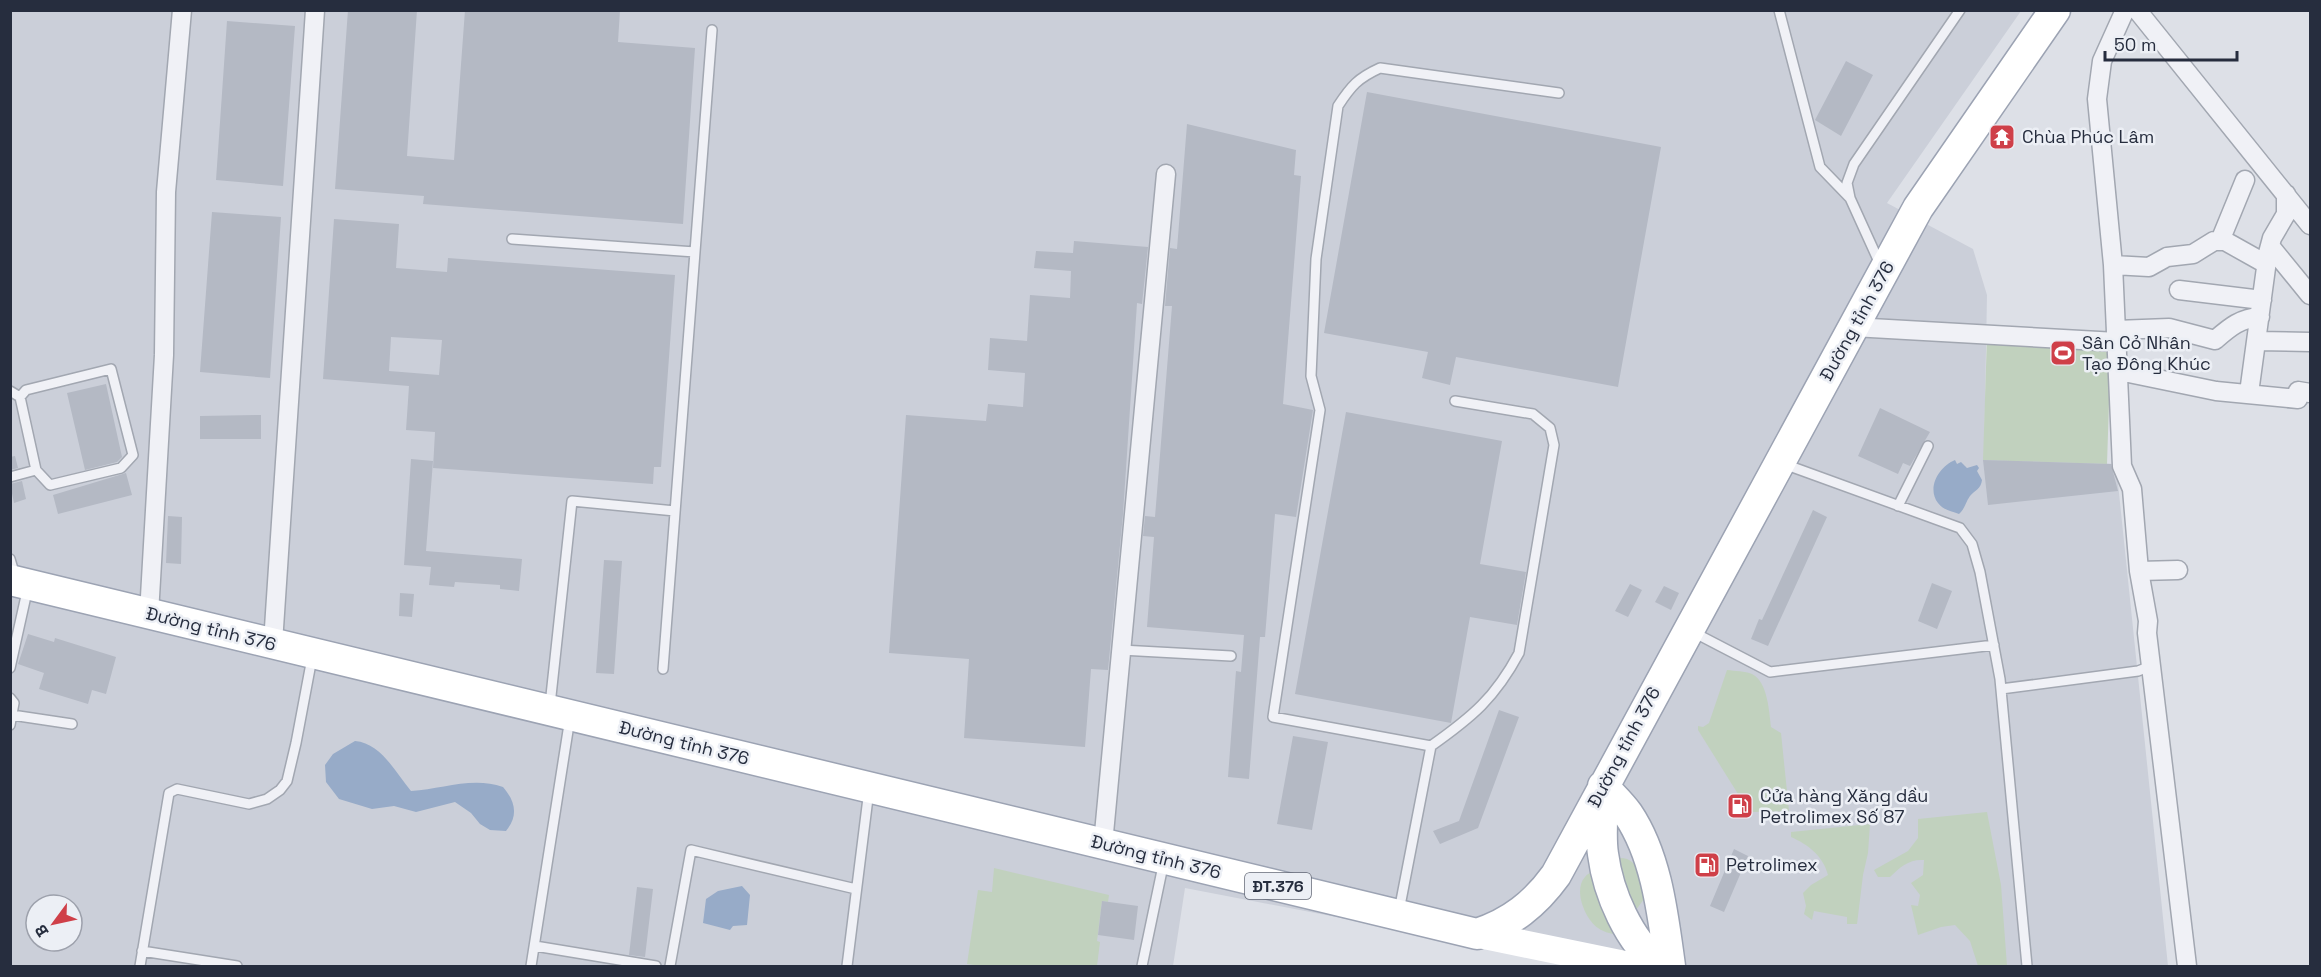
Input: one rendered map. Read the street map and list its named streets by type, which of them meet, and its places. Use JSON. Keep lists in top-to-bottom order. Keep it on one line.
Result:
{"streets":{"main road":["Đường tỉnh 376","ĐT.376"]},"places":{"temple":["Chùa Phúc Lâm"],"sports":["Sân Cỏ Nhân Tạo Đông Khúc"],"fuel station":["Cửa hàng Xăng dầu Petrolimex Số 87","Petrolimex"]},"scale_bar":"50 m","north":"bottom left"}
